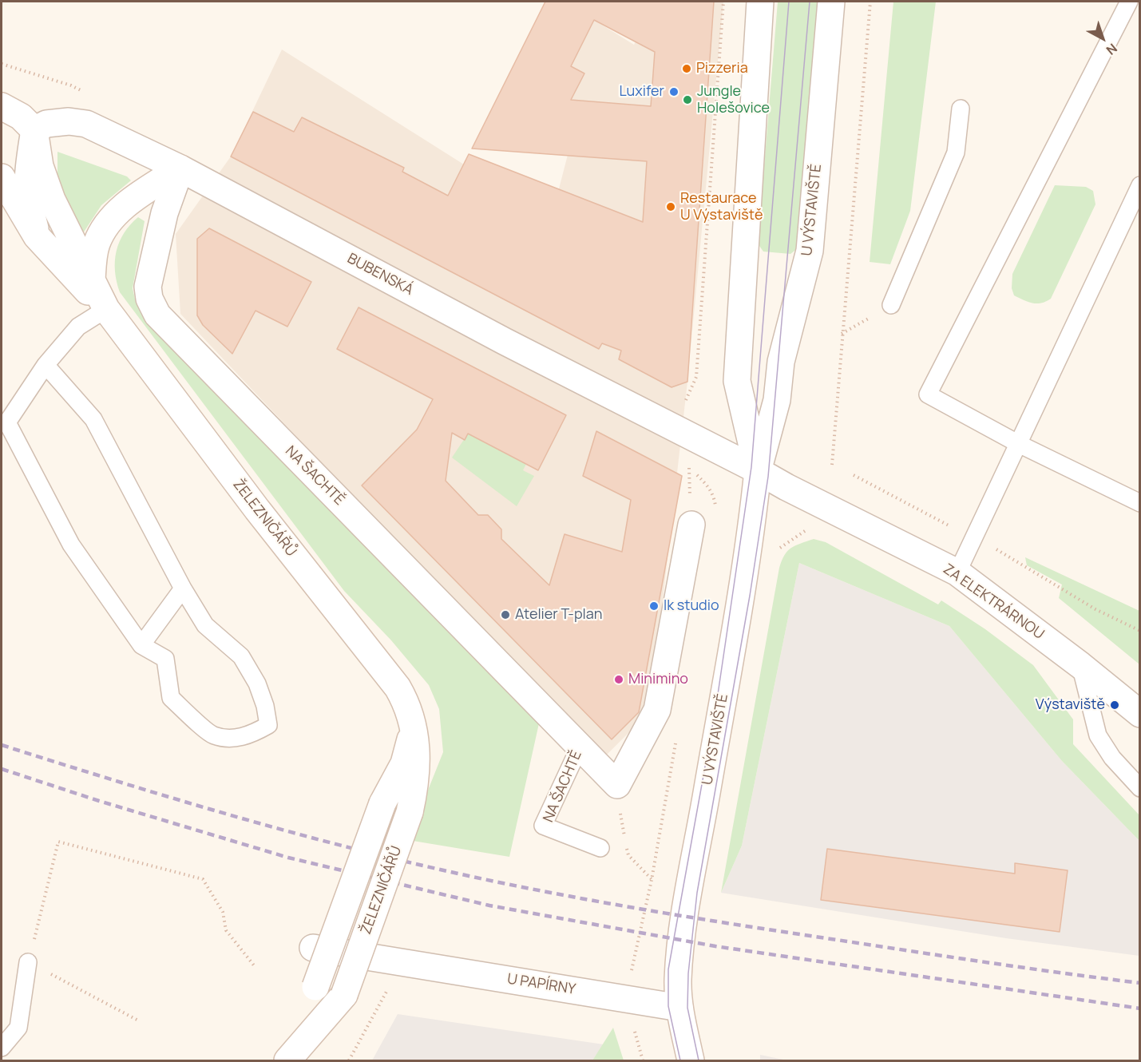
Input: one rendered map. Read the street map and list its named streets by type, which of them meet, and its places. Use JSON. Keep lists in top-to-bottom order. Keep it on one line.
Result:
{"streets":{"street":["U VÝSTAVIŠTĚ","BUBENSKÁ","NA ŠACHTĚ","ŽELEZNIČÁŘŮ","ZA ELEKTRÁRNOU","U PAPÍRNY"]},"crossings":[["U VÝSTAVIŠTĚ","BUBENSKÁ"],["U VÝSTAVIŠTĚ","ZA ELEKTRÁRNOU"],["U VÝSTAVIŠTĚ","U PAPÍRNY"],["BUBENSKÁ","NA ŠACHTĚ"],["BUBENSKÁ","ŽELEZNIČÁŘŮ"],["BUBENSKÁ","ZA ELEKTRÁRNOU"]],"places":["Pizzeria","Luxifer","Jungle Holešovice","Restaurace U Výstaviště","lk studio","Atelier T-plan","Minimino","Výstaviště"],"north":"bottom right"}
